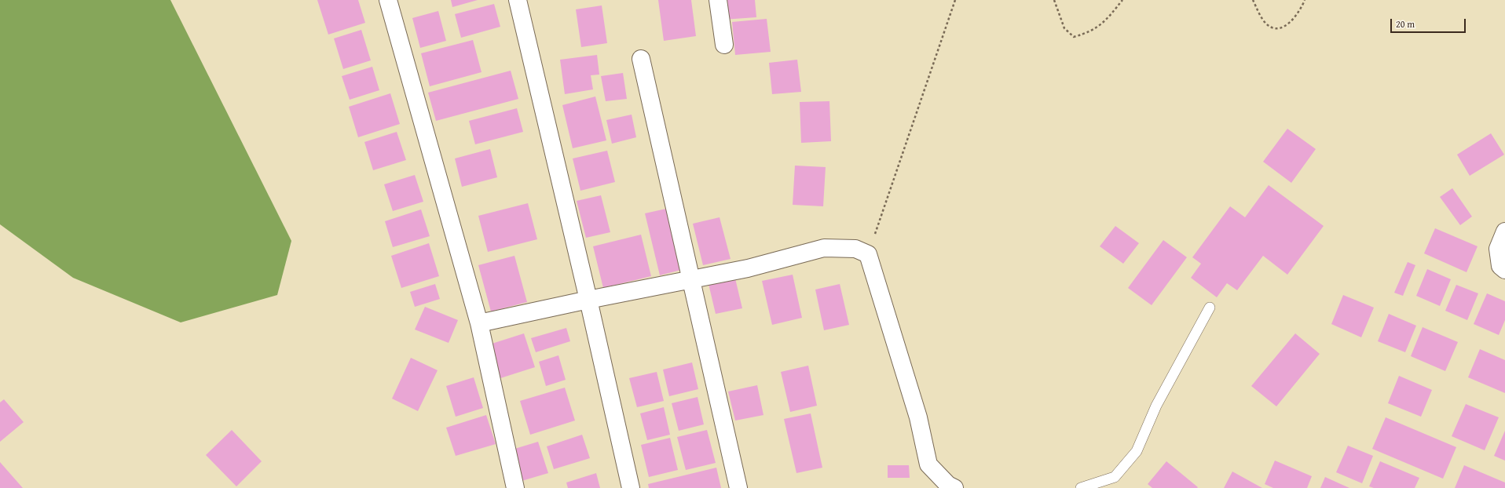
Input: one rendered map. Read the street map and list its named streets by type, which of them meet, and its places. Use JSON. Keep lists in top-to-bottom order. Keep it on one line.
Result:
{"scale_bar":"20 m"}
